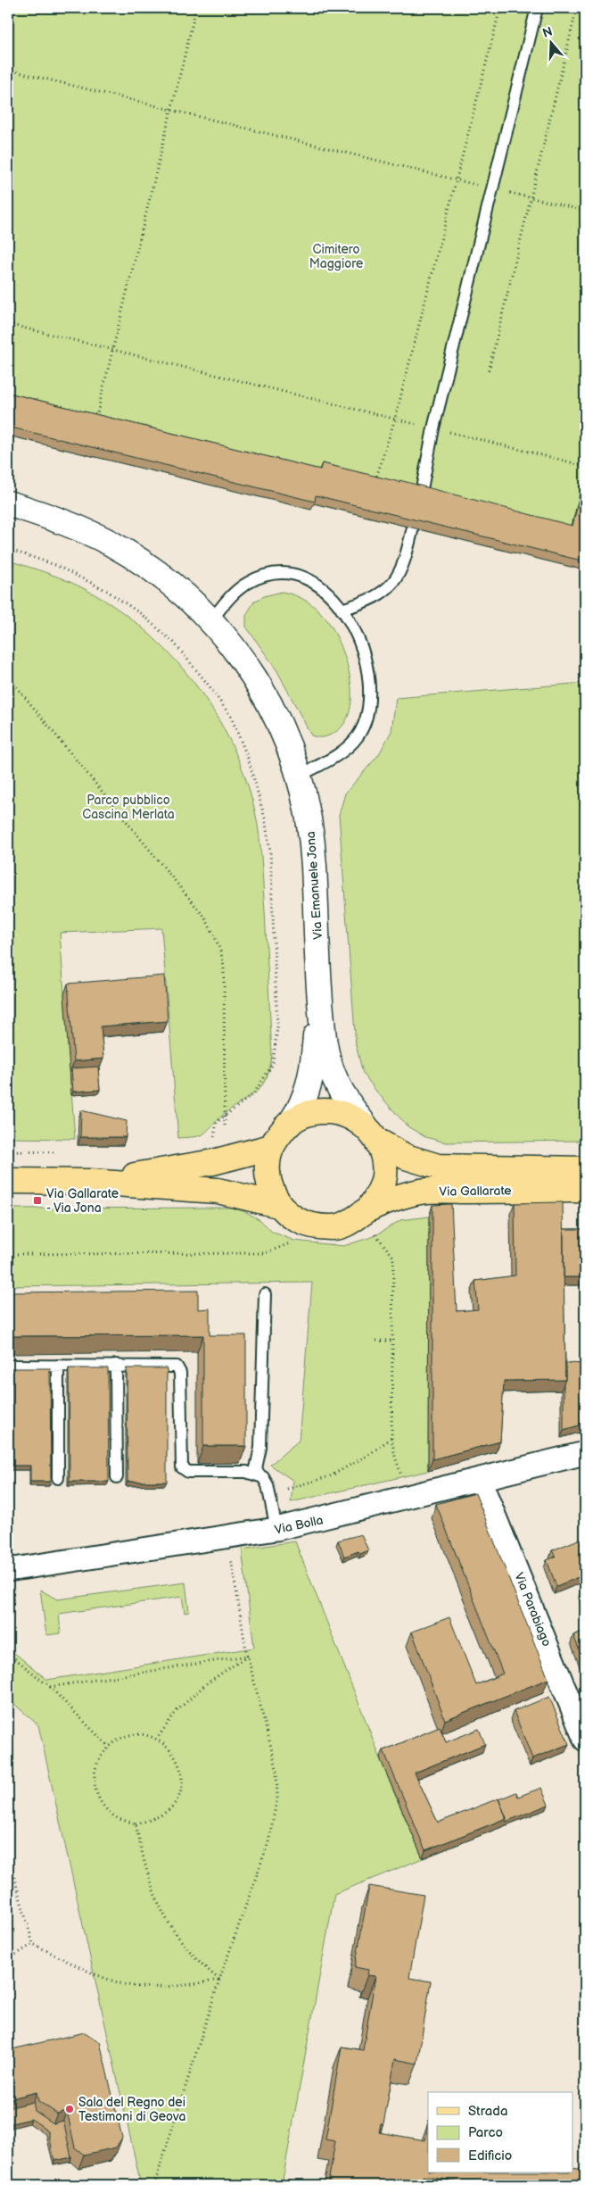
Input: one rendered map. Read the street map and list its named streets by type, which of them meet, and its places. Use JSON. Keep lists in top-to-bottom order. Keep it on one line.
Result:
{"streets":{"main road":["Via Gallarate"],"street":["Via Emanuele Jona","Via Bolla","Via Parabiago"]},"crossings":[["Via Emanuele Jona","Via Gallarate"],["Via Bolla","Via Parabiago"]],"parks":["Cimitero Maggiore","Parco pubblico Cascina Merlata"],"places":{"transit":["Via Gallarate - Via Jona"],"other":["Sala del Regno dei Testimoni di Geova"]},"legend":["Strada","Parco","Edificio"],"north":"top"}
